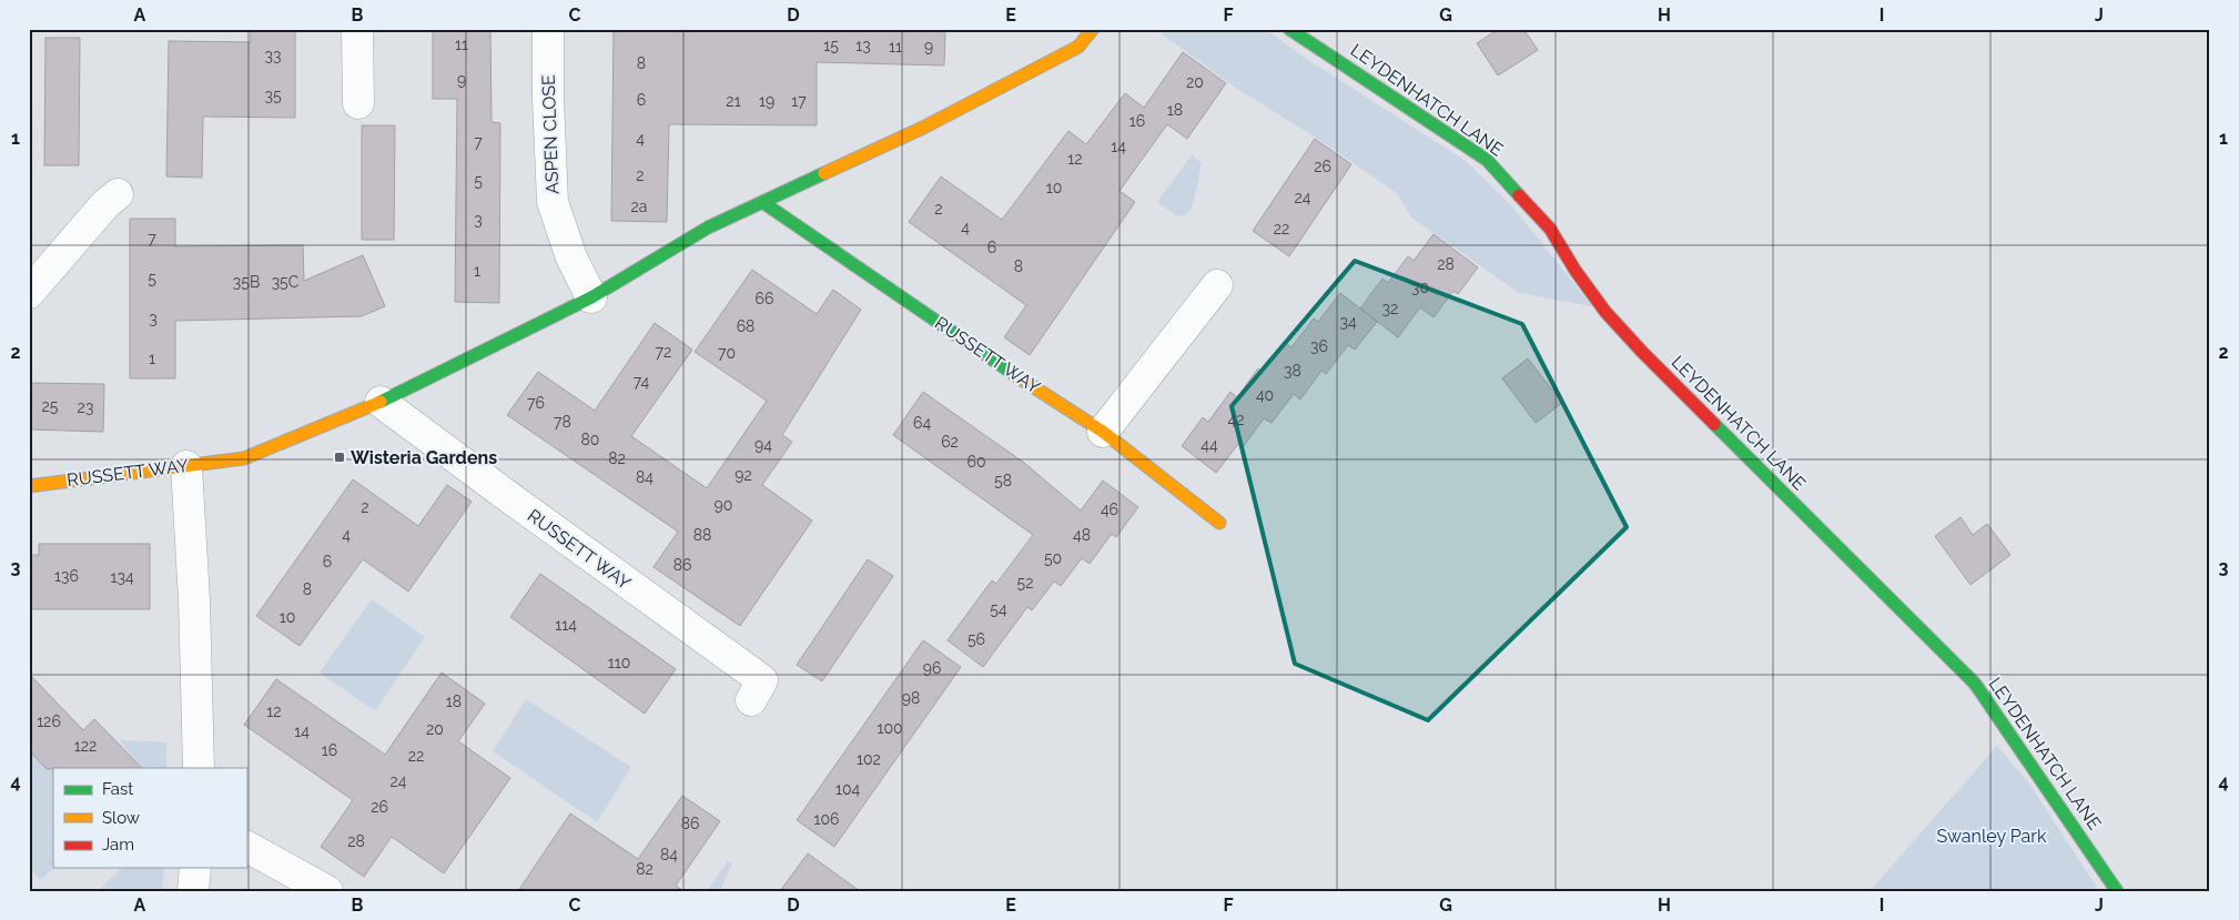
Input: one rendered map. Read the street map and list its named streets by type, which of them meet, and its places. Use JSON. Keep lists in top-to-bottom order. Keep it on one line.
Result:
{"streets":{"street":["LEYDENHATCH LANE","ASPEN CLOSE","RUSSETT WAY"]},"crossings":[["ASPEN CLOSE","RUSSETT WAY"]],"parks":["Swanley Park"],"places":{"transit":["Wisteria Gardens"]},"house_numbers":["11","15","13","11","9","33","8","9","20","35","6","21","19","17","18","16","4","7","14","12","26","2","5","10","24","2a","2","3","4","22","7","6","28","8","1","5","35B","35C","30","66","32","3","34","68","36","72","70","1","38","74","40","76","25","23","42","78","64","80","62","94","44","82","60","92","84","58","90","2","46","4","88","48","50","6","86","136","134","52","8","54","10","114","56","110","96","98","18","12","126","100","20","14","122","16","22","102","24","104","26","106","86","28","84","82"],"legend":["Fast","Slow","Jam"],"grid":{"columns":["A","B","C","D","E","F","G","H","I","J"],"rows":["1","2","3","4"]}}
